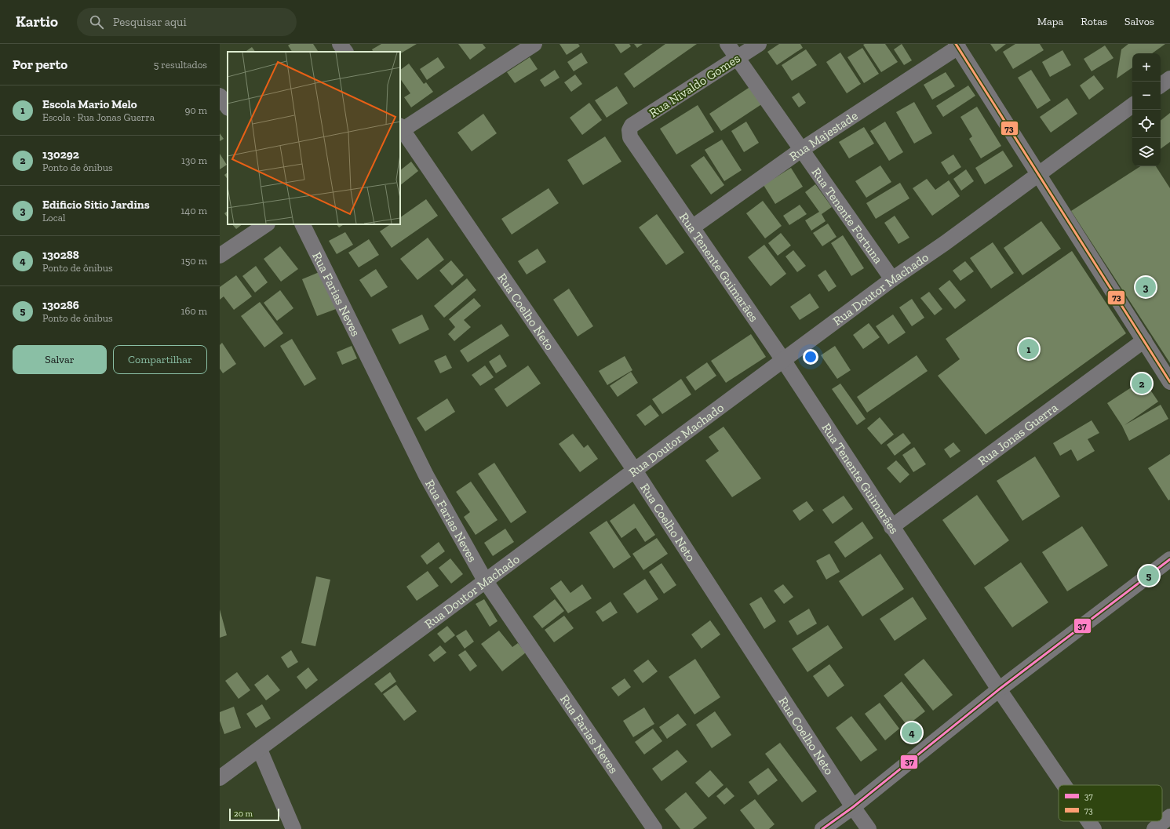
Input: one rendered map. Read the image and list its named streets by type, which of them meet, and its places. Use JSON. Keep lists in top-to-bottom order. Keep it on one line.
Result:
{"streets":{"street":["Rua Nivaldo Gomes","Rua Majestade","Rua Tenente Fortuna","Rua Tenente Guimarães","Rua Doutor Machado","Rua Farias Neves","Rua Coelho Neto","Rua Jonas Guerra"]},"crossings":[["Rua Nivaldo Gomes","Rua Tenente Fortuna"],["Rua Nivaldo Gomes","Rua Tenente Guimarães"],["Rua Majestade","Rua Tenente Fortuna"],["Rua Majestade","Rua Tenente Guimarães"],["Rua Tenente Fortuna","Rua Doutor Machado"],["Rua Tenente Guimarães","Rua Doutor Machado"],["Rua Tenente Guimarães","Rua Jonas Guerra"],["Rua Doutor Machado","Rua Farias Neves"],["Rua Doutor Machado","Rua Coelho Neto"]],"lines":["transit line 73","transit line 37"],"legend":["37","73"],"scale_bar":"20 m","page":{"header":"Kartio","search":"Pesquisar aqui","nav":["Mapa","Rotas","Salvos"],"heading":["Por perto","5 resultados"],"map_buttons":["+","−"],"list":[{"mark":"1","name":"Escola Mario Melo","note":"Escola · Rua Jonas Guerra","value":"90 m"},{"mark":"2","name":"130292","note":"Ponto de ônibus","value":"130 m"},{"mark":"3","name":"Edificio Sitio Jardins","note":"Local","value":"140 m"},{"mark":"4","name":"130288","note":"Ponto de ônibus","value":"150 m"},{"mark":"5","name":"130286","note":"Ponto de ônibus","value":"160 m"}],"pins":["3","1","2","5","4"],"buttons":["Salvar","Compartilhar"],"scale":"20 m"}}
